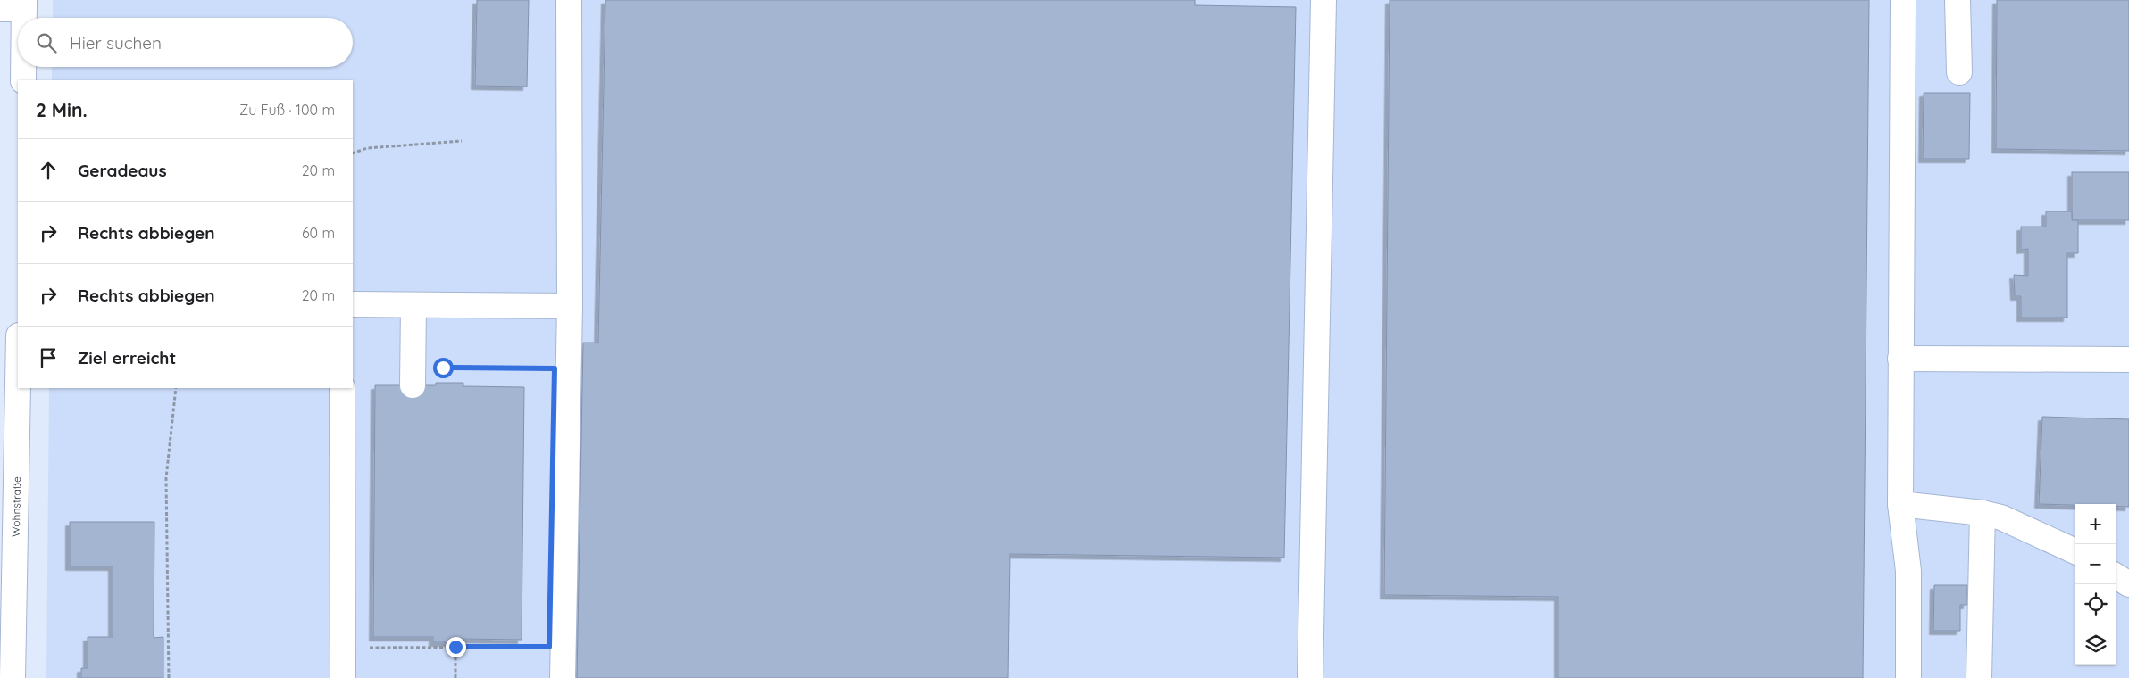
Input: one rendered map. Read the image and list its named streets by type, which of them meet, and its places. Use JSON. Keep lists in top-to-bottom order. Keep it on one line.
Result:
{"streets":{"street":["Wohnstraße"]},"page":{"search":"Hier suchen","heading":["2 Min.","Zu Fuß · 100 m"],"list":[["Geradeaus","20 m"],["Rechts abbiegen","60 m"],["Rechts abbiegen","20 m"],"Ziel erreicht"],"map_buttons":["+","−"]}}
